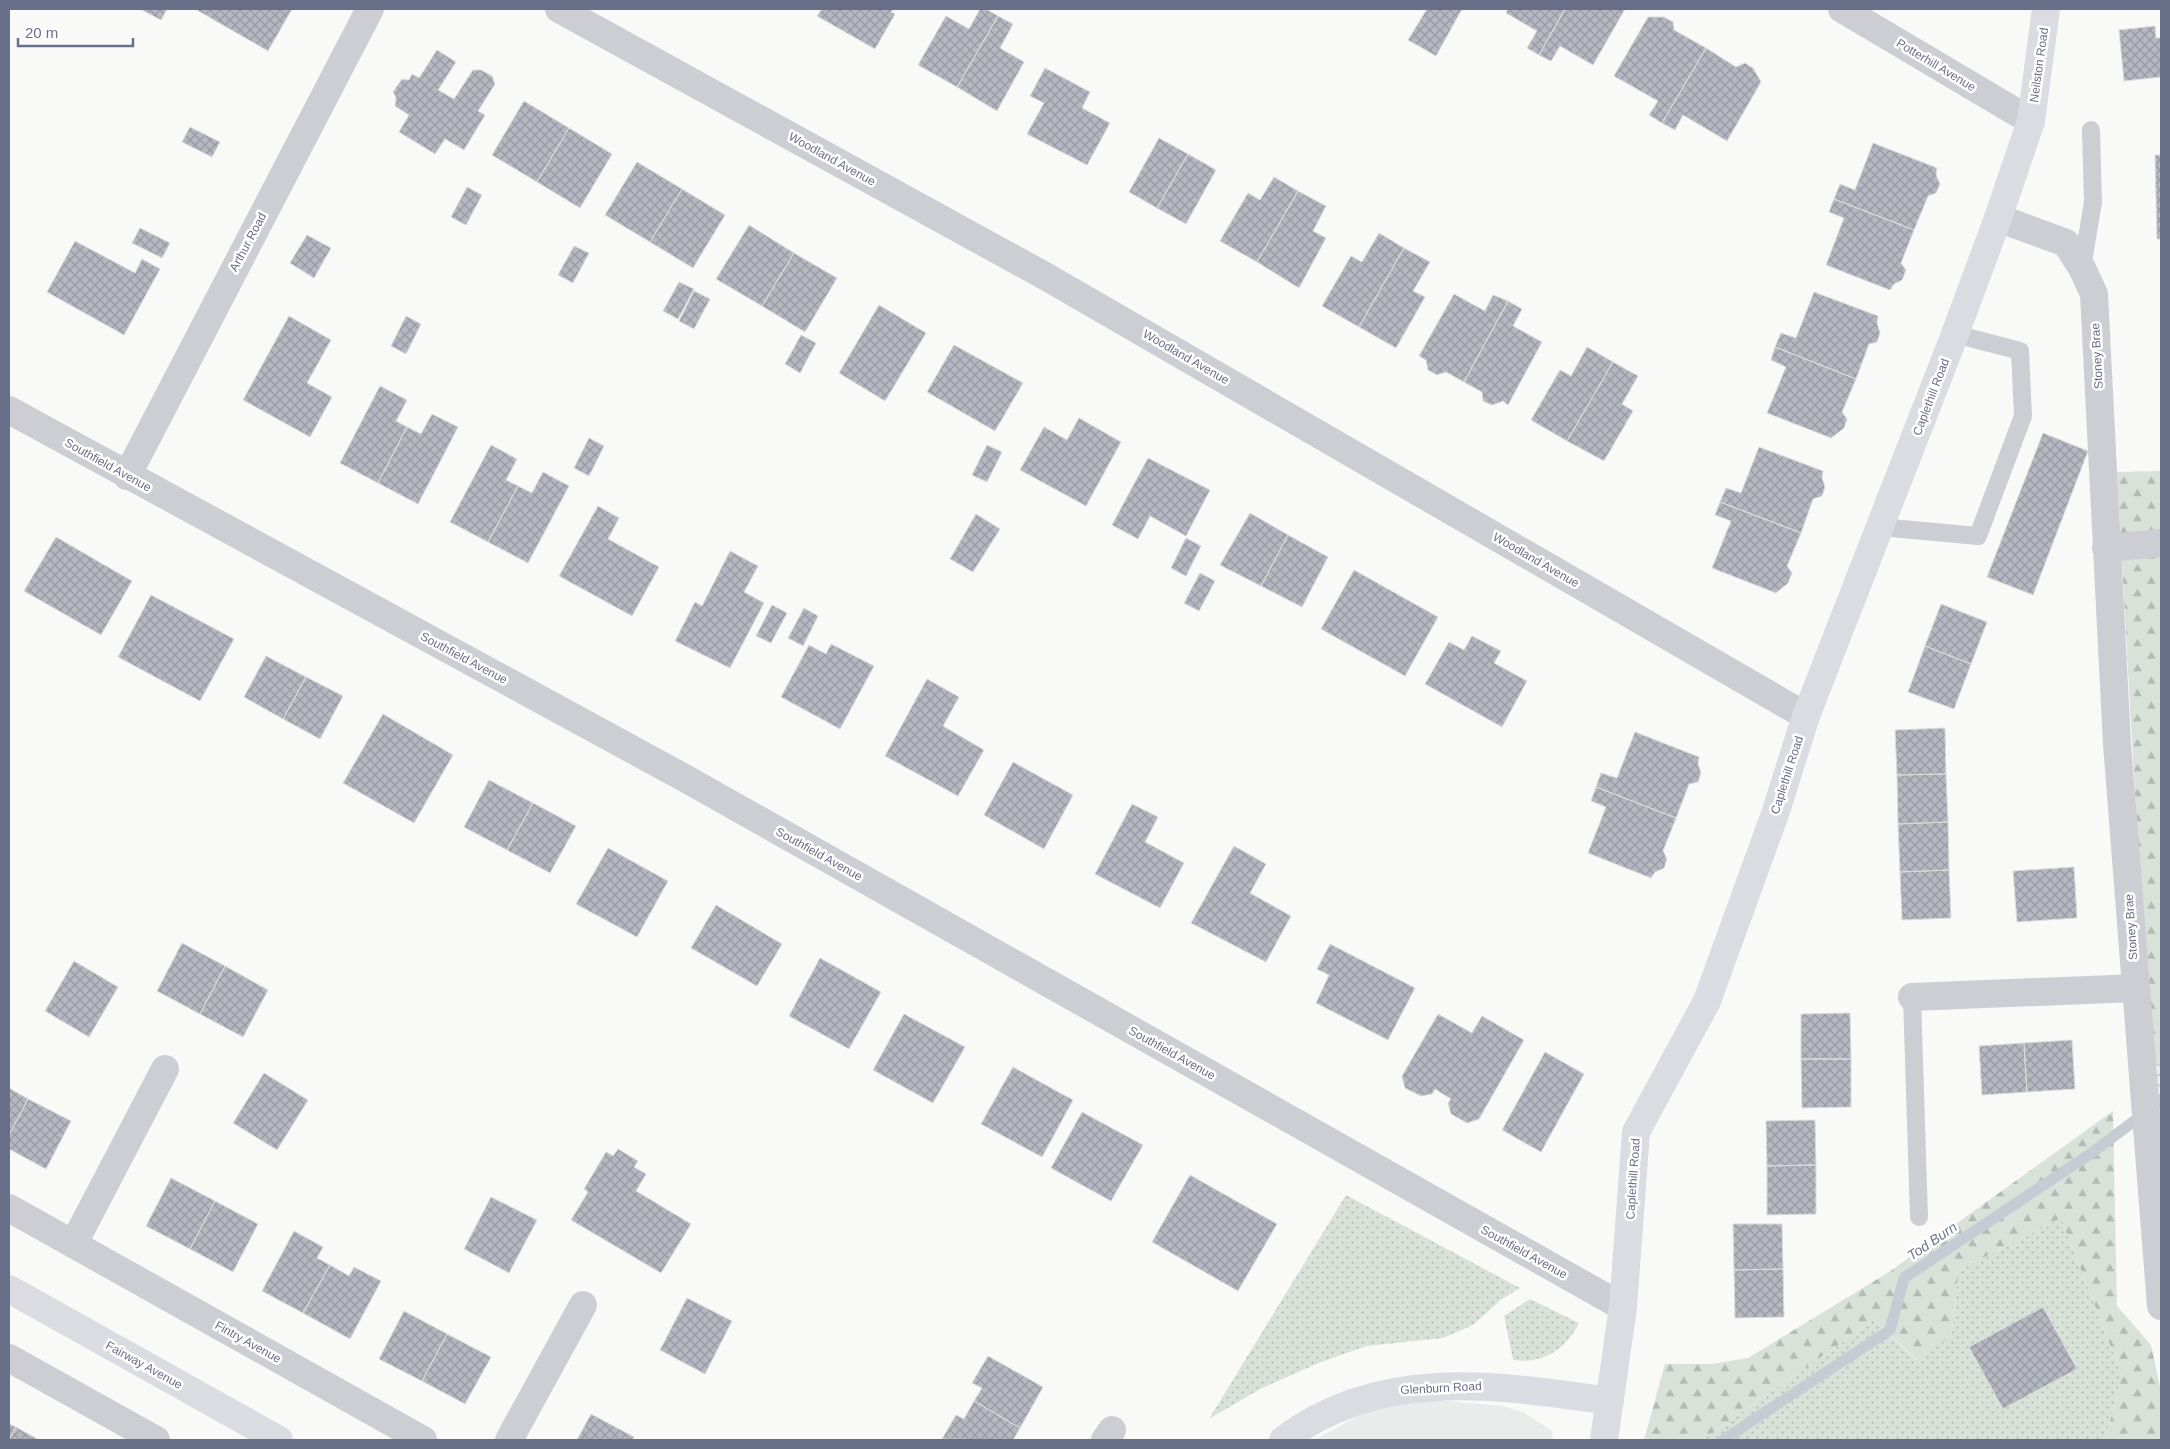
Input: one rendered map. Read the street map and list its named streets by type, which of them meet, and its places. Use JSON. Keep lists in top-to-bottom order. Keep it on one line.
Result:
{"streets":{"main road":["Neilston Road","Caplethill Road","Fairway Avenue","Glenburn Road"],"street":["Potterhill Avenue","Woodland Avenue","Arthur Road","Stoney Brae","Southfield Avenue","Fintry Avenue"]},"crossings":[["Potterhill Avenue","Neilston Road"],["Potterhill Avenue","Caplethill Road"],["Neilston Road","Caplethill Road"],["Woodland Avenue","Caplethill Road"],["Arthur Road","Southfield Avenue"],["Stoney Brae","Caplethill Road"],["Caplethill Road","Southfield Avenue"],["Caplethill Road","Glenburn Road"]],"water":["Tod Burn"],"scale_bar":"20 m"}
